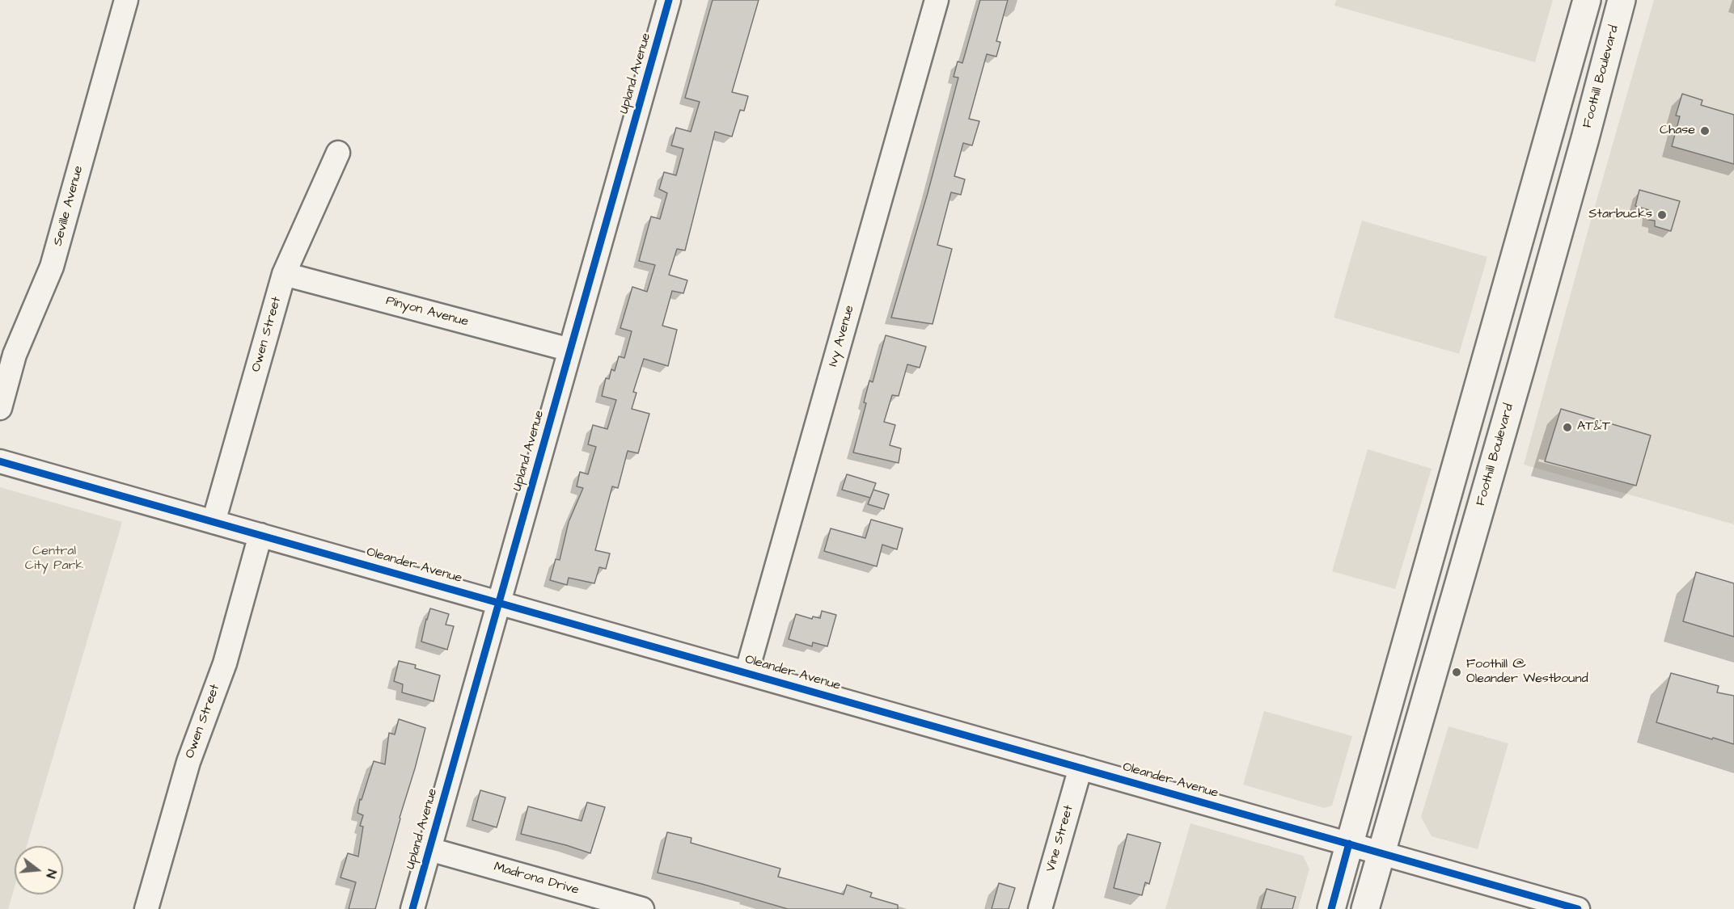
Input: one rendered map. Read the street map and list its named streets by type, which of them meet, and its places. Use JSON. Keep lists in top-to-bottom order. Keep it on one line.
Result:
{"streets":{"main road":["Foothill Boulevard"],"street":["Upland Avenue","Seville Avenue","Pinyon Avenue","Owen Street","Ivy Avenue","Oleander Avenue","Vine Street","Madrona Drive"]},"crossings":[["Upland Avenue","Pinyon Avenue"],["Upland Avenue","Oleander Avenue"],["Upland Avenue","Madrona Drive"],["Foothill Boulevard","Oleander Avenue"],["Pinyon Avenue","Owen Street"],["Owen Street","Oleander Avenue"],["Ivy Avenue","Oleander Avenue"],["Oleander Avenue","Vine Street"]],"parks":["Central City Park"],"places":["Chase","Starbucks","AT&T","Foothill @ Oleander Westbound"],"north":"right"}
